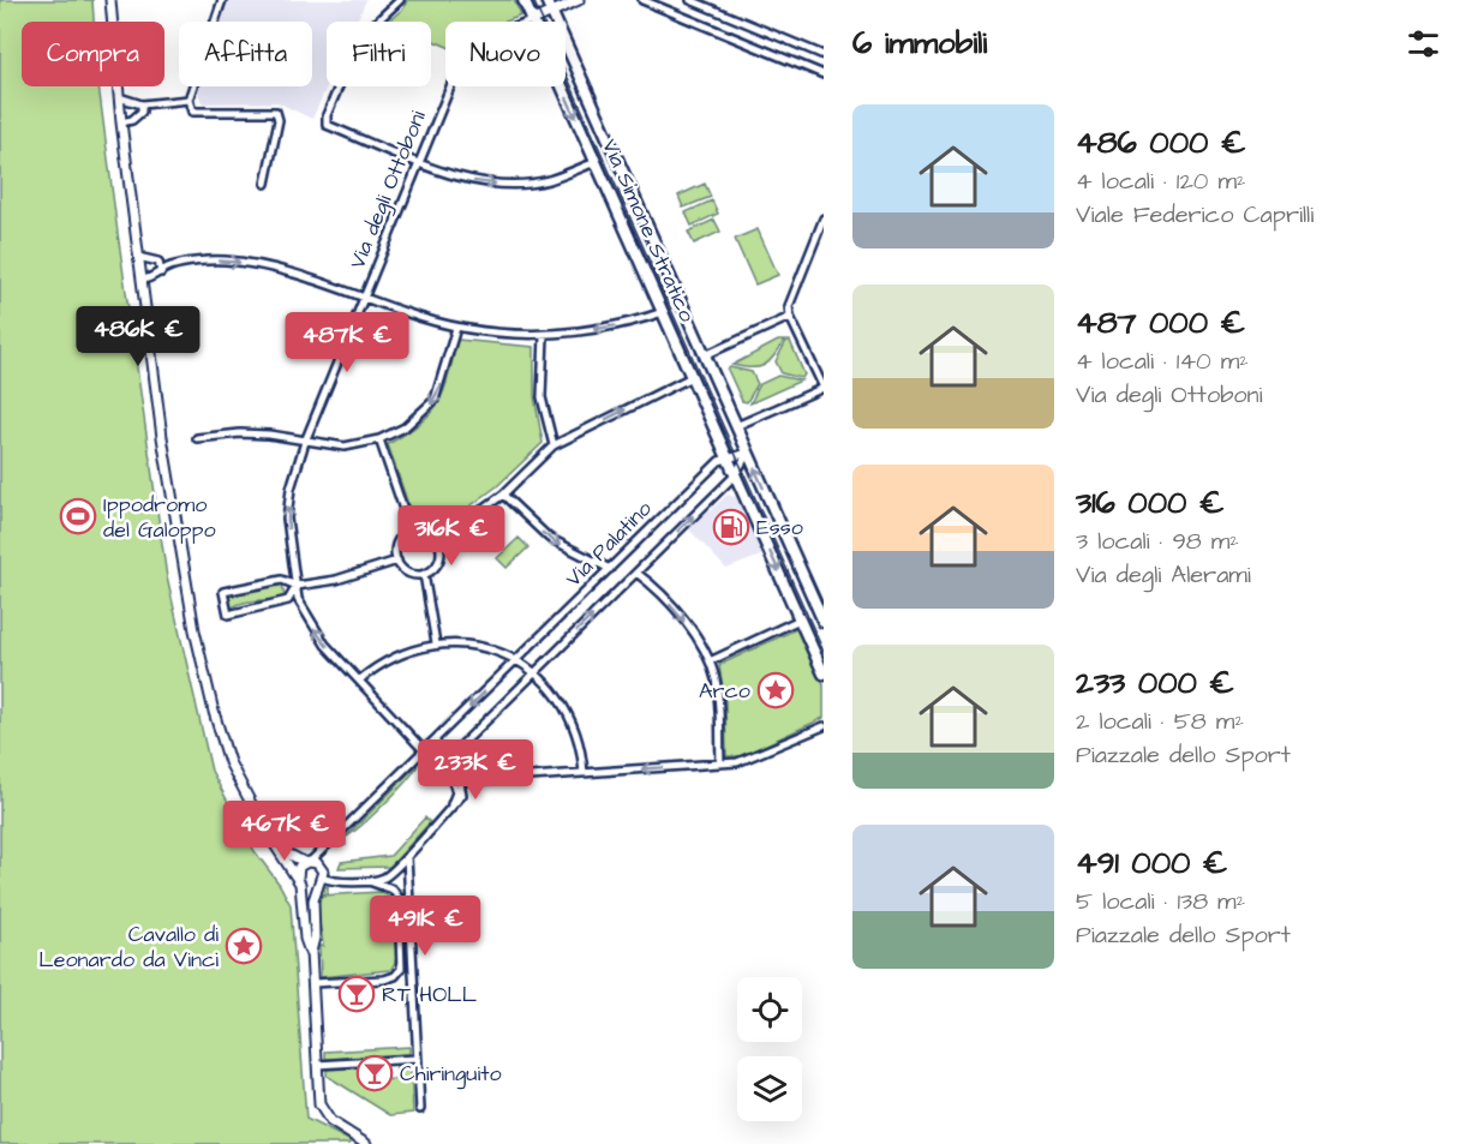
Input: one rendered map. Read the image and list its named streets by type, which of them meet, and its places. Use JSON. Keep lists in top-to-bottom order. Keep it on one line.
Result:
{"streets":{"main road":["Via Simone Stratico"],"street":["Via degli Ottoboni","Via Palatino"]},"crossings":[["Via degli Ottoboni","Via Simone Stratico"],["Via degli Ottoboni","Via Palatino"],["Via Simone Stratico","Via Palatino"]],"places":{"sports":["Ippodromo del Galoppo"],"fuel station":["Esso"],"place":["Arco","Cavallo di Leonardo da Vinci"],"bar":["RT HOLL","Chiringuito"]},"page":{"heading":"6 immobili","chip":["Compra","Affitta","Filtri","Nuovo"],"list":[{"name":"486 000 €","note":"4 locali · 120 m² · Viale Federico Caprilli"},{"name":"487 000 €","note":"4 locali · 140 m² · Via degli Ottoboni"},{"name":"316 000 €","note":"3 locali · 98 m² · Via degli Alerami"},{"name":"233 000 €","note":"2 locali · 58 m² · Piazzale dello Sport"},{"name":"491 000 €","note":"5 locali · 138 m² · Piazzale dello Sport"}],"price":["486K €","487K €","316K €","233K €","467K €","491K €"]}}
